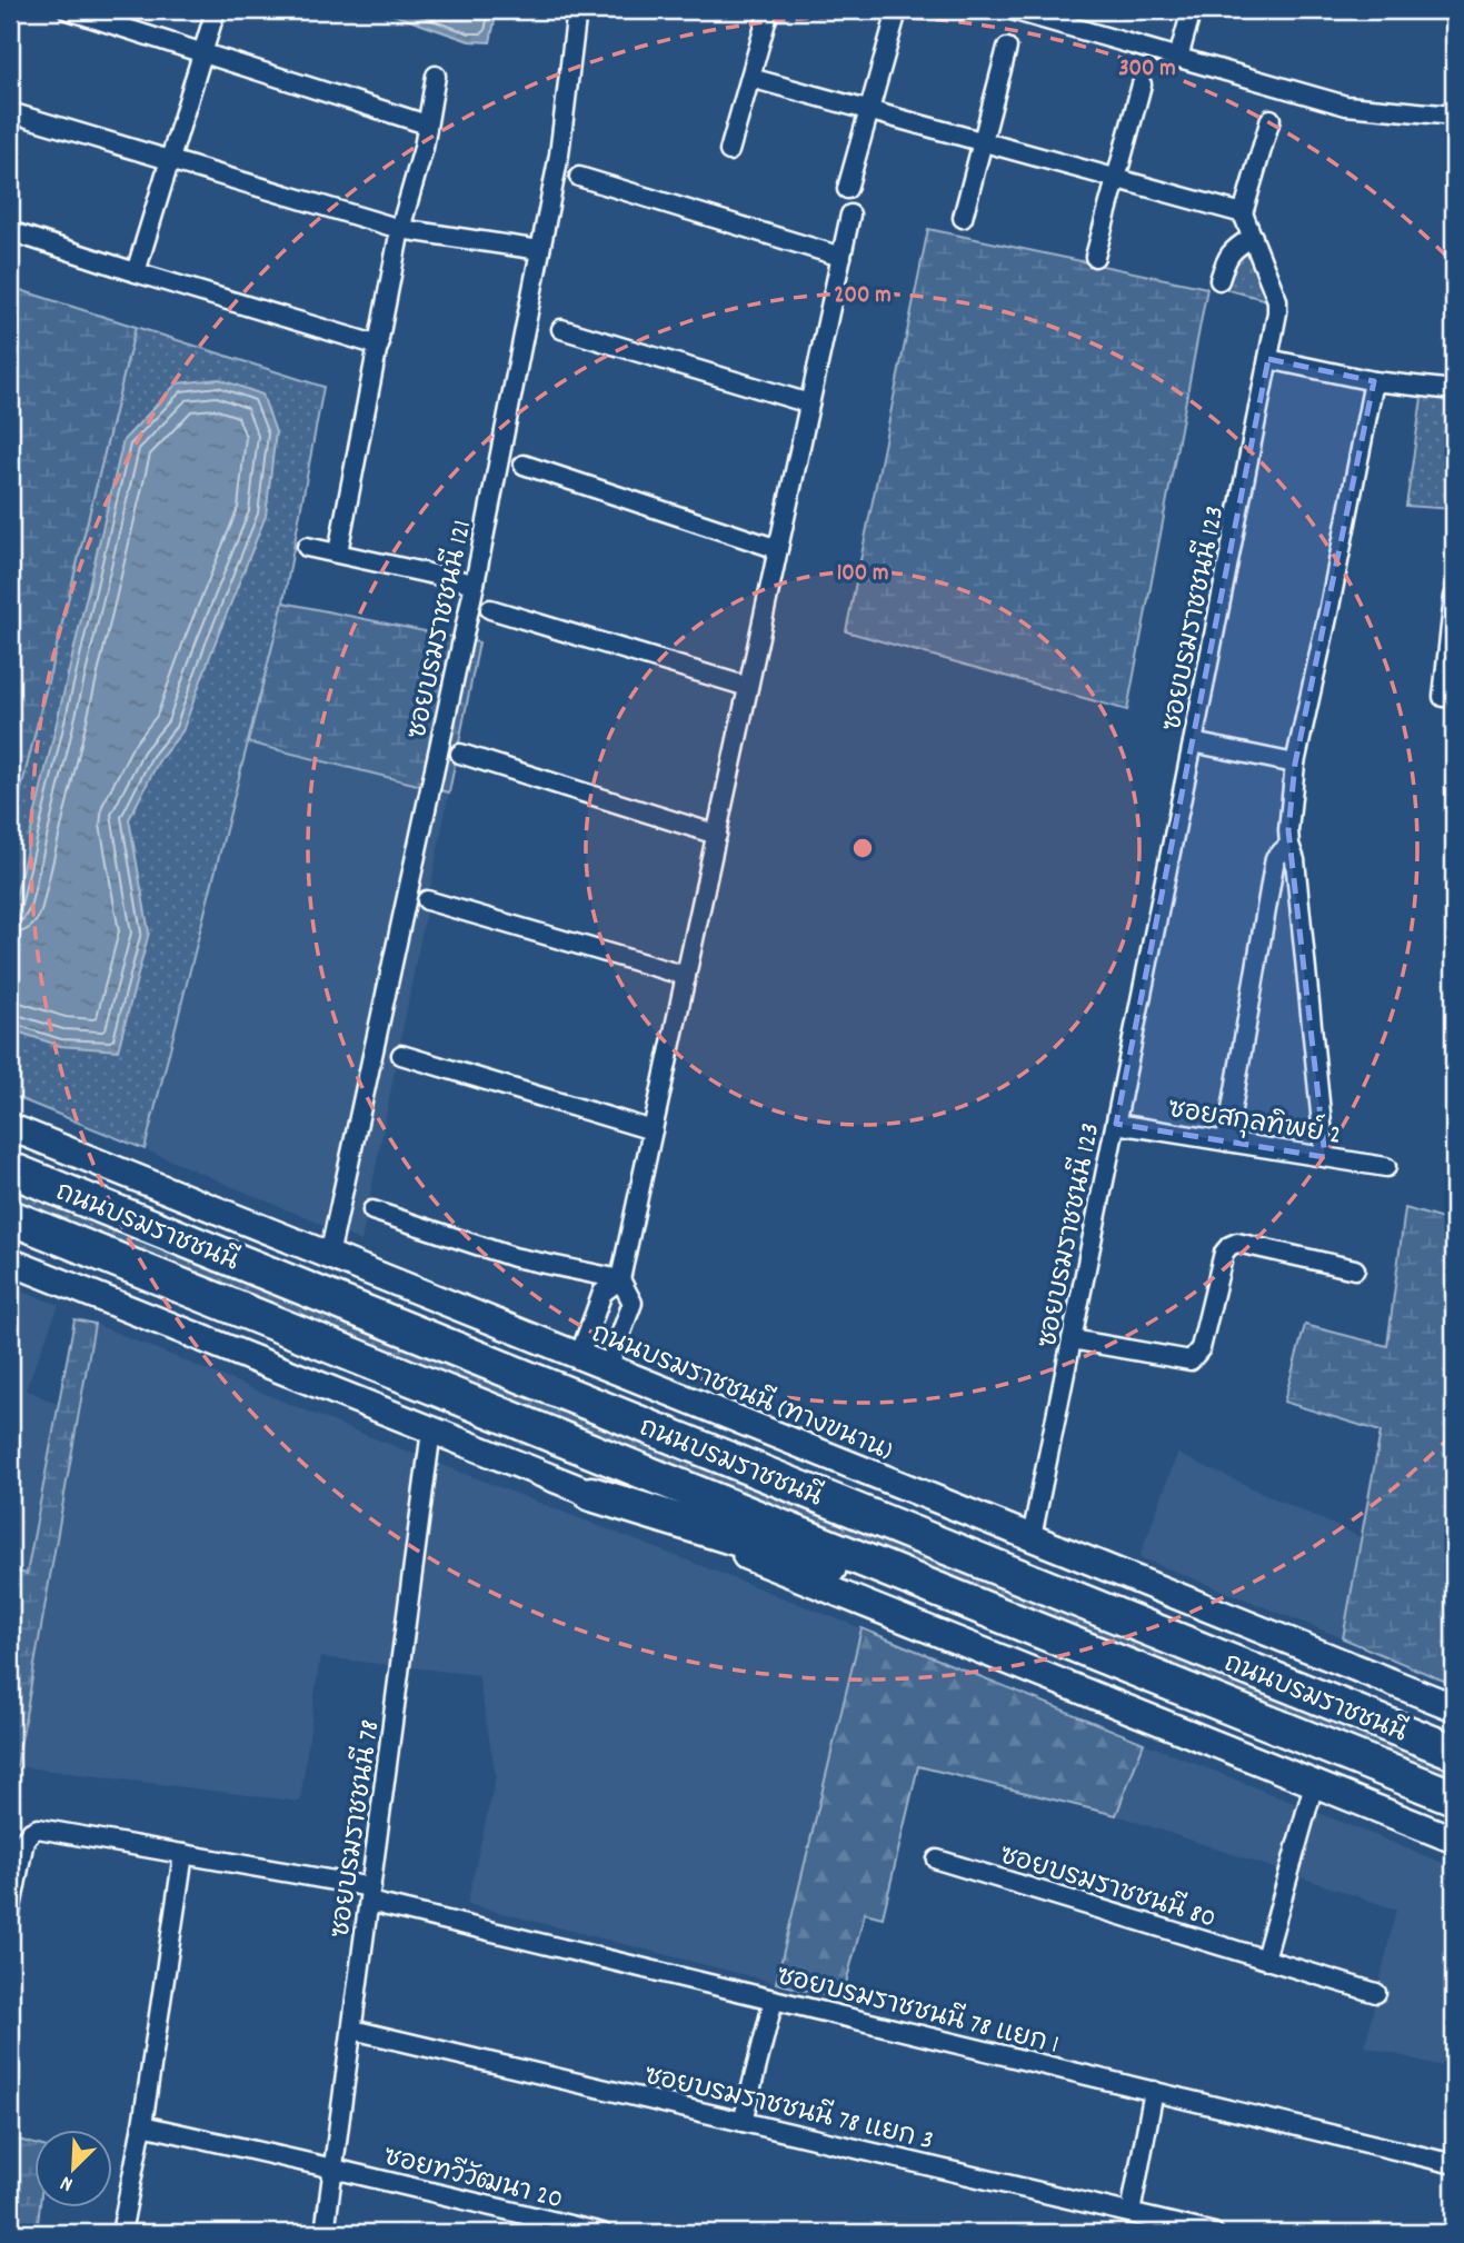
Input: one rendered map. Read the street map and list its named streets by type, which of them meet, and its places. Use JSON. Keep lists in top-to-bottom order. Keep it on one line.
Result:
{"streets":{"highway":["ถนนบรมราชชนนี"],"main road":["ถนนบรมราชชนนี (ทางขนาน)"],"street":["ซอยบรมราชชนนี 123","ซอยบรมราชชนนี 121","ซอยสกุลทิพย์ 2","ซอยบรมราชชนนี 78","ซอยบรมราชชนนี 80","ซอยบรมราชชนนี 78 แยก 1","ซอยบรมราชชนนี 78 แยก 3","ซอยทวีวัฒนา 20"]},"crossings":[["ซอยบรมราชชนนี 123","ซอยสกุลทิพย์ 2"],["ซอยบรมราชชนนี 123","ถนนบรมราชชนนี (ทางขนาน)"],["ซอยบรมราชชนนี 121","ถนนบรมราชชนนี (ทางขนาน)"],["ซอยบรมราชชนนี 78","ซอยบรมราชชนนี 78 แยก 1"],["ซอยบรมราชชนนี 78","ซอยบรมราชชนนี 78 แยก 3"],["ซอยบรมราชชนนี 78","ซอยทวีวัฒนา 20"]],"north":"bottom left","rings":["300 m","200 m","100 m"]}
